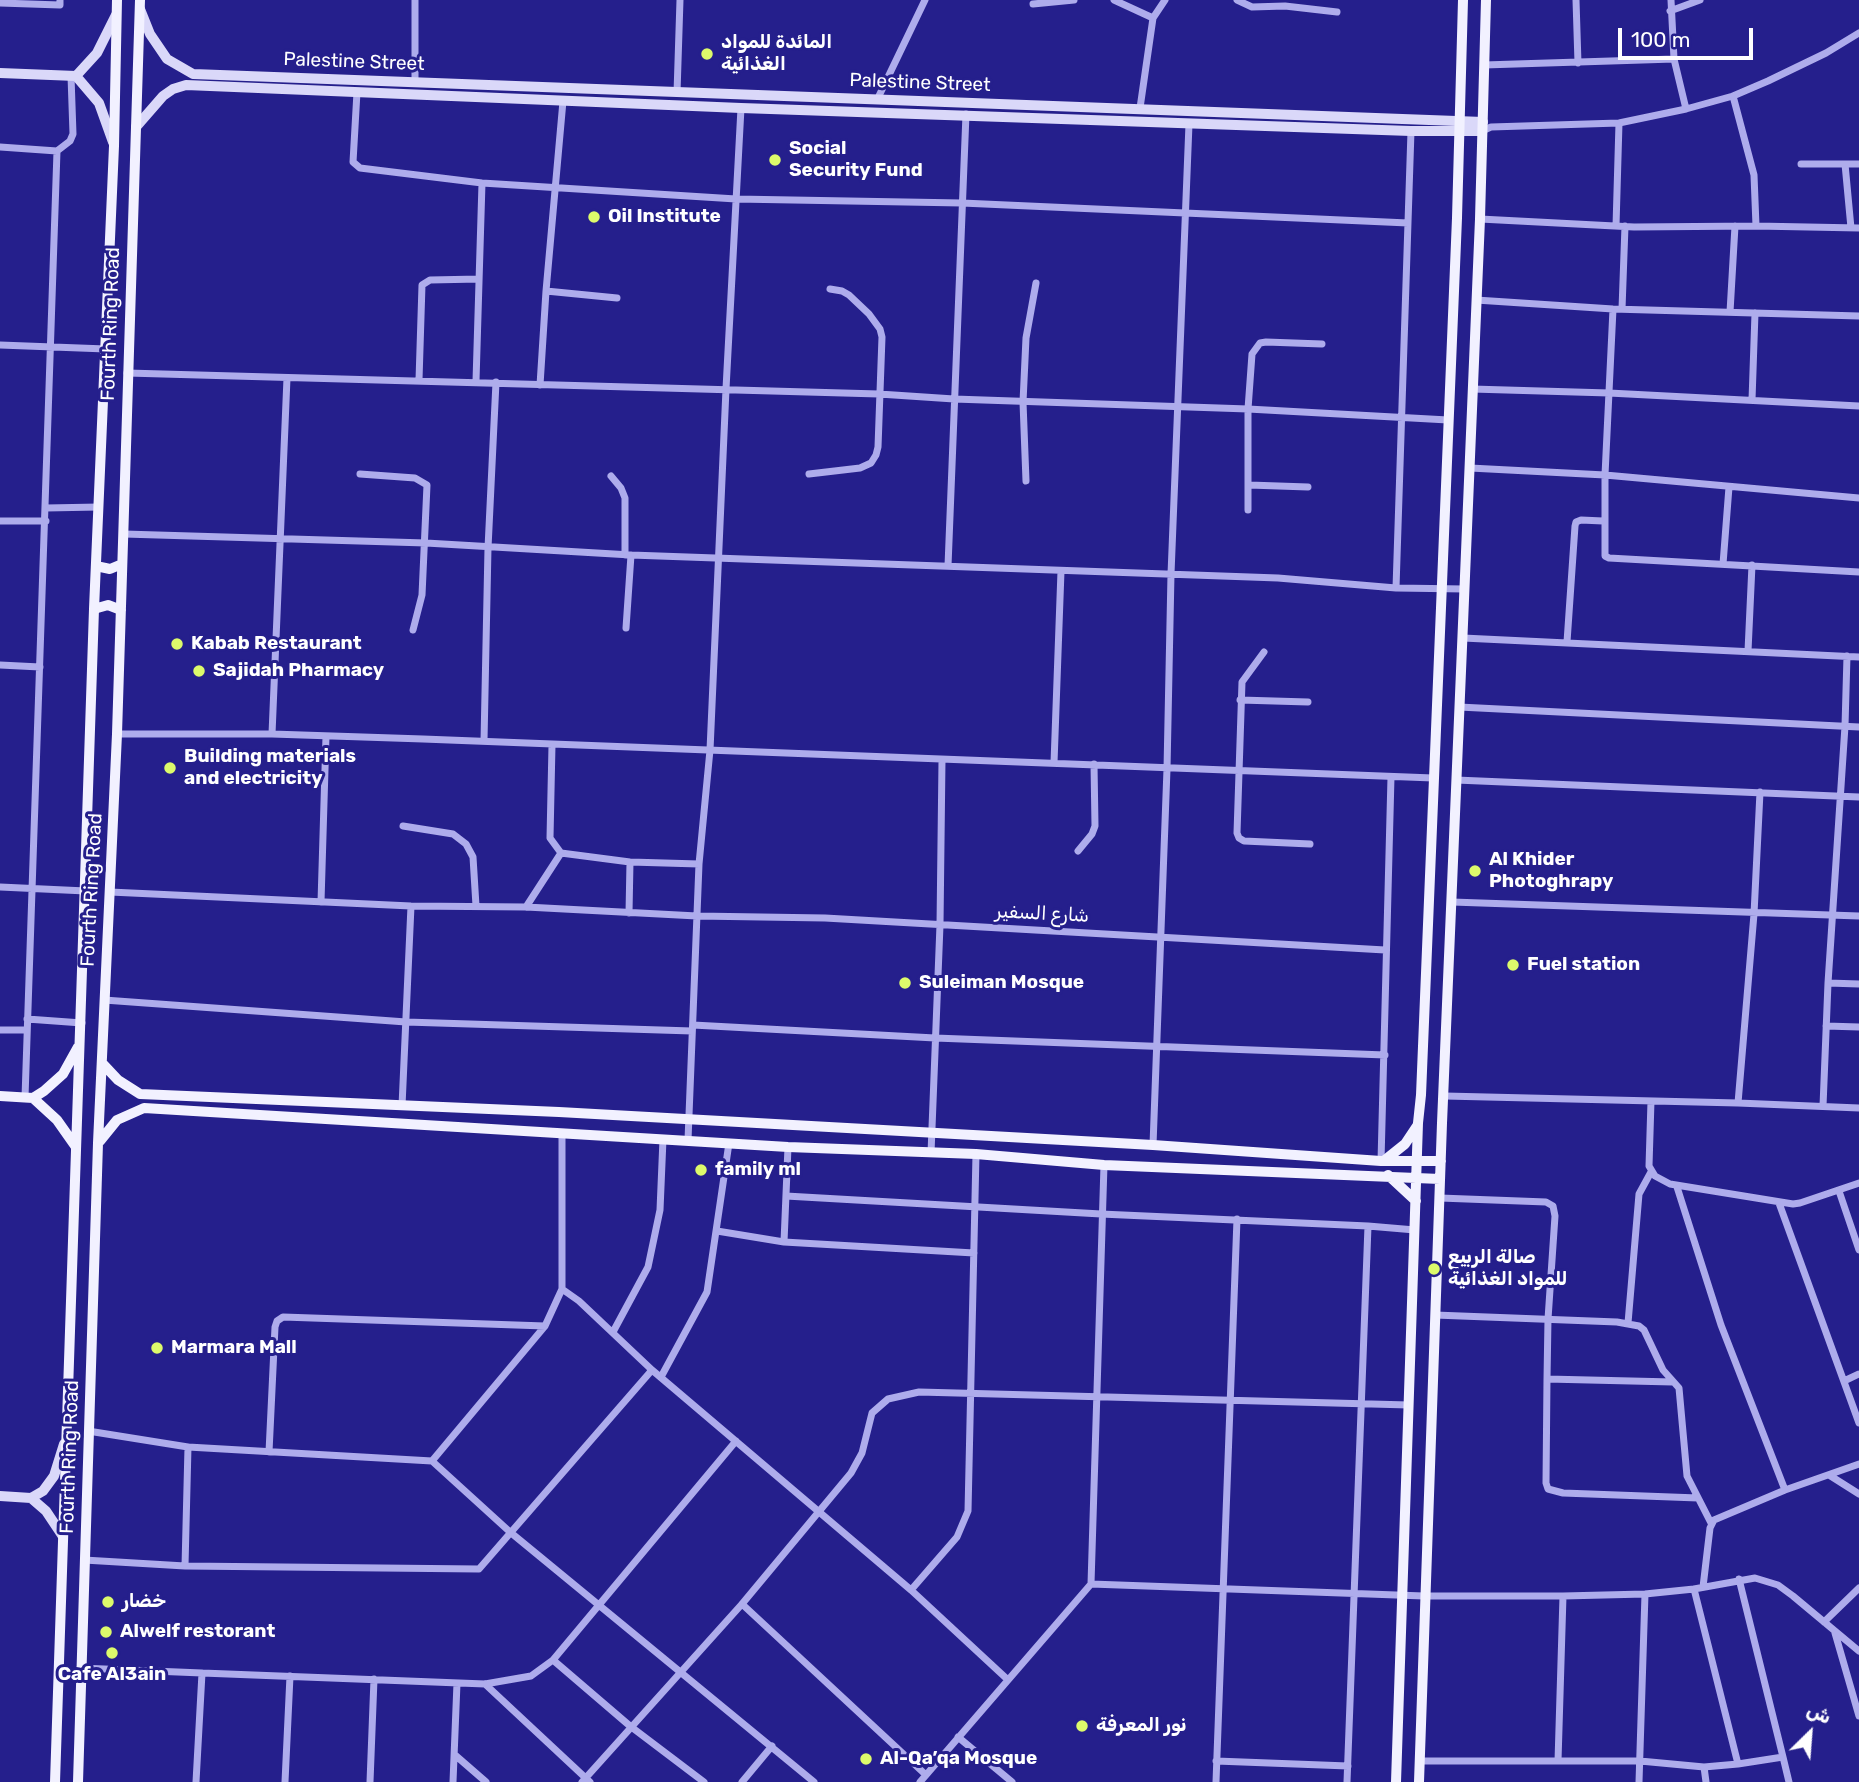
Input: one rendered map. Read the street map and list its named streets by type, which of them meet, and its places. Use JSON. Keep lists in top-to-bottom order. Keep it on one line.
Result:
{"streets":{"main road":["Fourth Ring Road"],"street":["Palestine Street","شارع السفير"]},"crossings":[["Palestine Street","Fourth Ring Road"],["Fourth Ring Road","شارع السفير"]],"places":["المائدة للمواد الغذائية","Social Security Fund","Oil Institute","Kabab Restaurant","Sajidah Pharmacy","Building materials and electricity","Al Khider Photoghrapy","Fuel station","Suleiman Mosque","family ml","صالة الربيع للمواد الغذائية","Marmara Mall","خضار","Alwelf restorant","Cafe Al3ain","نور المعرفة","Al-Qa’qa Mosque"],"scale_bar":"100 m","north":"top right"}
